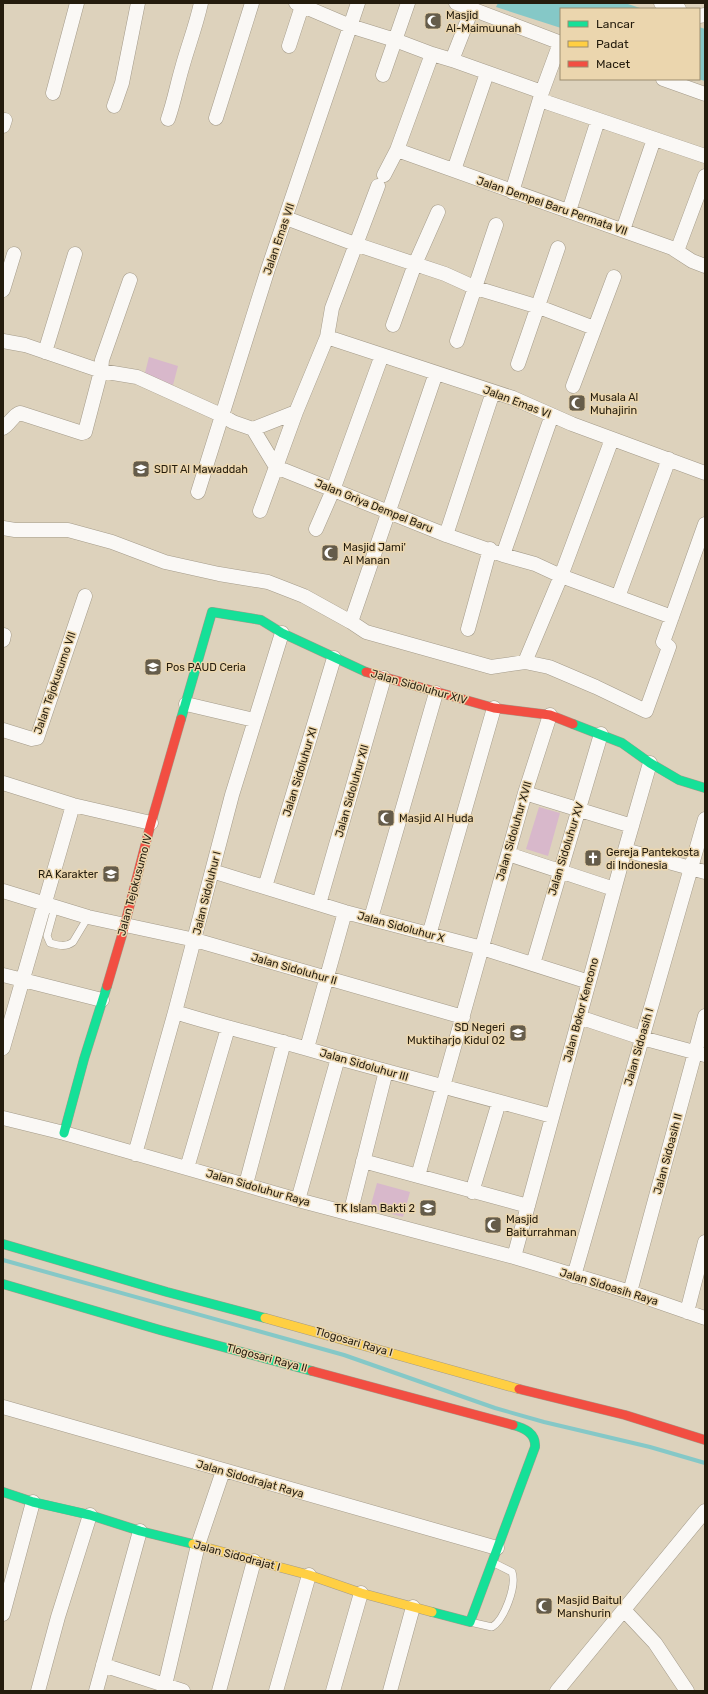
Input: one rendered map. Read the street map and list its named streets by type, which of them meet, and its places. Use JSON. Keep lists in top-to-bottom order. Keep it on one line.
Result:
{"streets":{"street":["Jalan Dempel Baru Permata VII","Jalan Emas VII","Jalan Emas VI","Jalan Griya Dempel Baru","Jalan Tejokusumo VII","Jalan Sidoluhur XIV","Jalan Sidoluhur XI","Jalan Sidoluhur XII","Jalan Sidoluhur XVII","Jalan Sidoluhur XV","Jalan Tejokusumo IV","Jalan Sidoluhur I","Jalan Sidoluhur X","Jalan Sidoluhur II","Jalan Bokor Kencono","Jalan Sidoasih I","Jalan Sidoluhur III","Jalan Sidoasih II","Jalan Sidoluhur Raya","Jalan Sidoasih Raya","Tlogosari Raya I","Tlogosari Raya II","Jalan Sidodrajat Raya","Jalan Sidodrajat I"]},"crossings":[["Jalan Sidoluhur XIV","Jalan Sidoluhur XI"],["Jalan Sidoluhur XIV","Jalan Sidoluhur XII"],["Jalan Sidoluhur XIV","Jalan Sidoluhur XVII"],["Jalan Sidoluhur XIV","Jalan Sidoluhur XV"],["Jalan Sidoluhur XIV","Jalan Tejokusumo IV"],["Jalan Sidoluhur XIV","Jalan Sidoluhur I"],["Jalan Sidoluhur XIV","Jalan Bokor Kencono"],["Jalan Sidoluhur XI","Jalan Sidoluhur X"],["Jalan Sidoluhur XII","Jalan Sidoluhur X"],["Jalan Sidoluhur XVII","Jalan Sidoluhur X"],["Jalan Sidoluhur XVII","Jalan Sidoluhur II"],["Jalan Sidoluhur XVII","Jalan Sidoluhur III"],["Jalan Sidoluhur XV","Jalan Sidoluhur X"],["Jalan Tejokusumo IV","Jalan Sidoluhur II"],["Jalan Tejokusumo IV","Jalan Sidoluhur Raya"],["Jalan Sidoluhur I","Jalan Sidoluhur X"],["Jalan Sidoluhur I","Jalan Sidoluhur II"],["Jalan Sidoluhur I","Jalan Sidoluhur III"],["Jalan Sidoluhur I","Jalan Sidoluhur Raya"],["Jalan Sidoluhur X","Jalan Bokor Kencono"],["Jalan Bokor Kencono","Jalan Sidoluhur III"],["Jalan Bokor Kencono","Jalan Sidoluhur Raya"],["Jalan Bokor Kencono","Jalan Sidoasih Raya"],["Jalan Sidoasih I","Jalan Sidoasih Raya"],["Jalan Sidoasih II","Jalan Sidoasih Raya"],["Jalan Sidoluhur Raya","Jalan Sidoasih Raya"],["Tlogosari Raya II","Jalan Sidodrajat Raya"]],"places":{"mosque":["Masjid Al-Maimuunah","Musala Al Muhajirin","Masjid Jami' Al Manan","Masjid Al Huda","Masjid Baiturrahman","Masjid Baitul Manshurin"],"school or university":["SDIT Al Mawaddah","Pos PAUD Ceria","RA Karakter","SD Negeri Muktiharjo Kidul 02","TK Islam Bakti 2"],"church":["Gereja Pantekosta di Indonesia"]},"legend":["Lancar","Padat","Macet"]}
